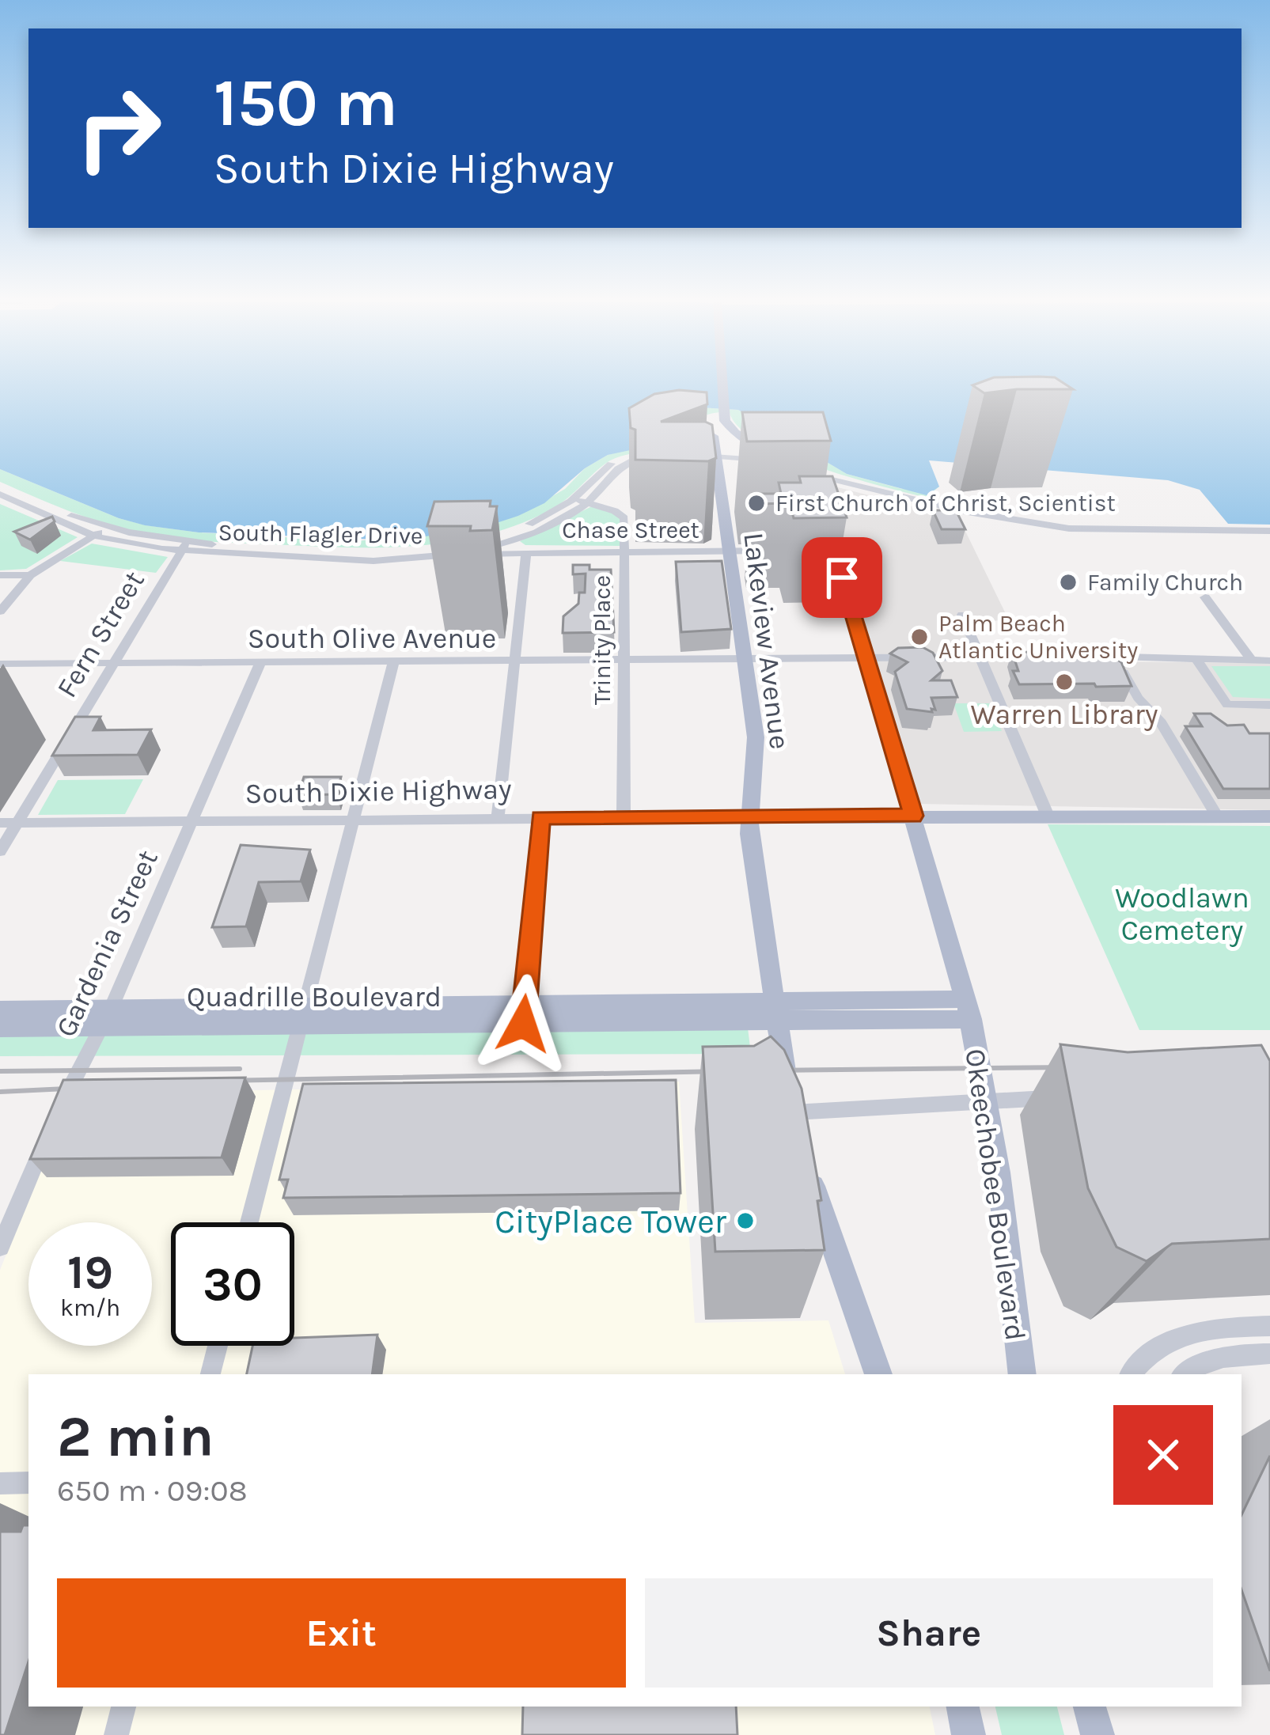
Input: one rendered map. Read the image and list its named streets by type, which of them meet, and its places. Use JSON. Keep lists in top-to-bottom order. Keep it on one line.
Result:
{"streets":{"main road":["Lakeview Avenue","South Dixie Highway","Quadrille Boulevard","Okeechobee Boulevard"],"street":["Chase Street","South Flagler Drive","Fern Street","South Olive Avenue","Trinity Place","Gardenia Street"]},"crossings":[["Chase Street","South Flagler Drive"],["Chase Street","Trinity Place"],["Chase Street","Lakeview Avenue"],["South Flagler Drive","Fern Street"],["South Flagler Drive","Trinity Place"],["Fern Street","South Olive Avenue"],["Fern Street","South Dixie Highway"],["South Olive Avenue","Trinity Place"],["South Olive Avenue","Lakeview Avenue"],["South Olive Avenue","Gardenia Street"],["South Olive Avenue","Okeechobee Boulevard"],["Trinity Place","South Dixie Highway"],["Lakeview Avenue","South Dixie Highway"],["Lakeview Avenue","Quadrille Boulevard"],["South Dixie Highway","Gardenia Street"],["South Dixie Highway","Okeechobee Boulevard"],["Gardenia Street","Quadrille Boulevard"],["Quadrille Boulevard","Okeechobee Boulevard"]],"parks":["Woodlawn Cemetery"],"places":["First Church of Christ, Scientist","Family Church","Palm Beach Atlantic University","Warren Library","CityPlace Tower"],"page":{"turn":["150 m","South Dixie Highway"],"speed":"19 km/h","limit":"30","heading":["2 min","650 m · 09:08"],"buttons":["Exit","Share"]}}
